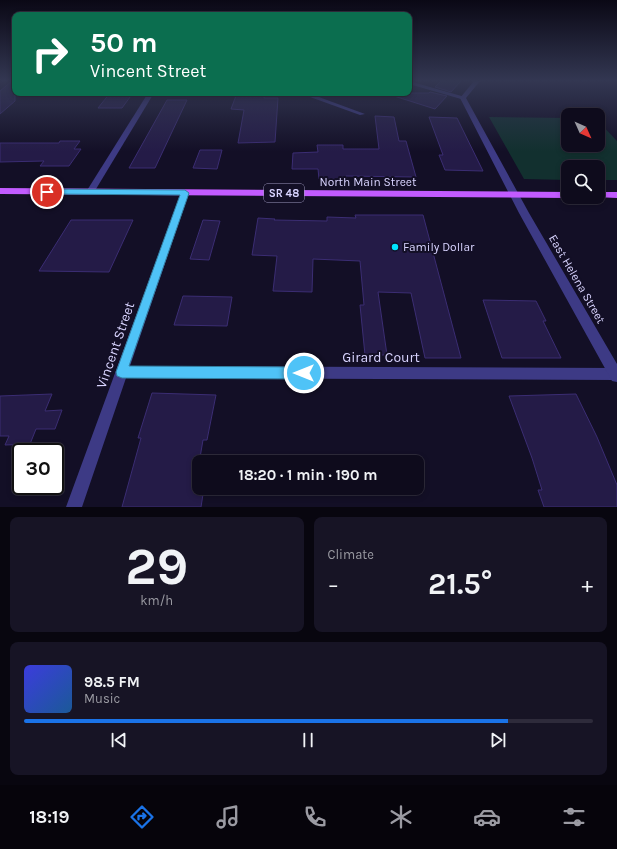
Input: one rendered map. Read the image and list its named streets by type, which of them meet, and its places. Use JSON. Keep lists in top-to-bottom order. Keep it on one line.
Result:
{"streets":{"main road":["North Main Street","SR 48"],"street":["East Helena Street","Vincent Street","Girard Court"]},"crossings":[["North Main Street","East Helena Street"],["North Main Street","Vincent Street"],["East Helena Street","Girard Court"],["Vincent Street","Girard Court"]],"places":["Family Dollar"],"north":"bottom right","page":{"turn":["50 m","Vincent Street"],"limit":"30","trip":"18:20 · 1 min · 190 m","tile":[["29","km/h"],"Climate"],"heat":["−","21.5°","+"],"song":["98.5 FM","Music"],"tabs":"18:19"}}
